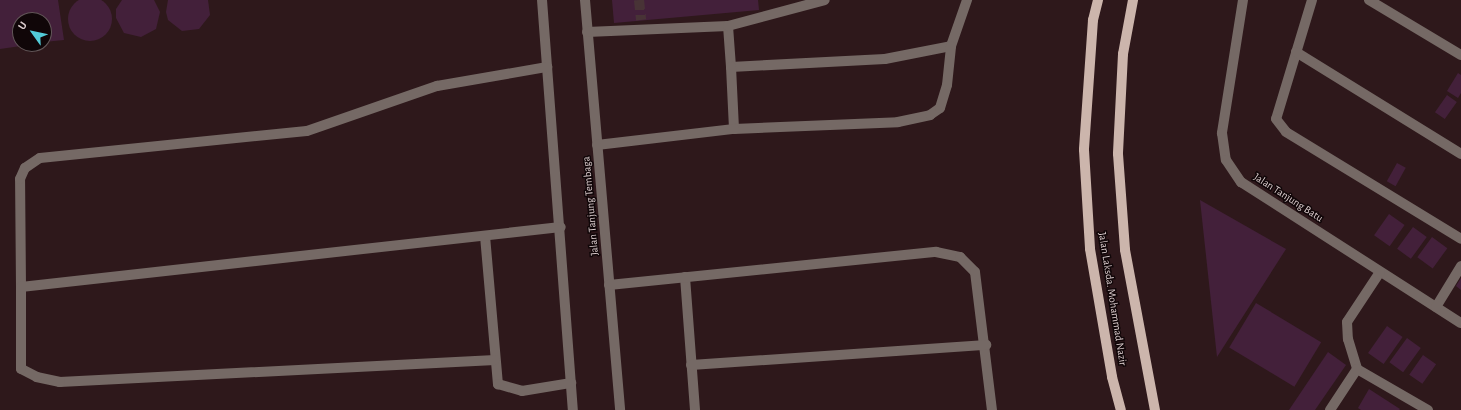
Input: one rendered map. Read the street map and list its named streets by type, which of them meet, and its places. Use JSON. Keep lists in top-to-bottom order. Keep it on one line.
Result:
{"streets":{"main road":["Jalan Laksda. Mohammad Nazir"],"lane":["Jalan Tanjung Batu","Jalan Tanjung Tembaga"]},"north":"top left"}
